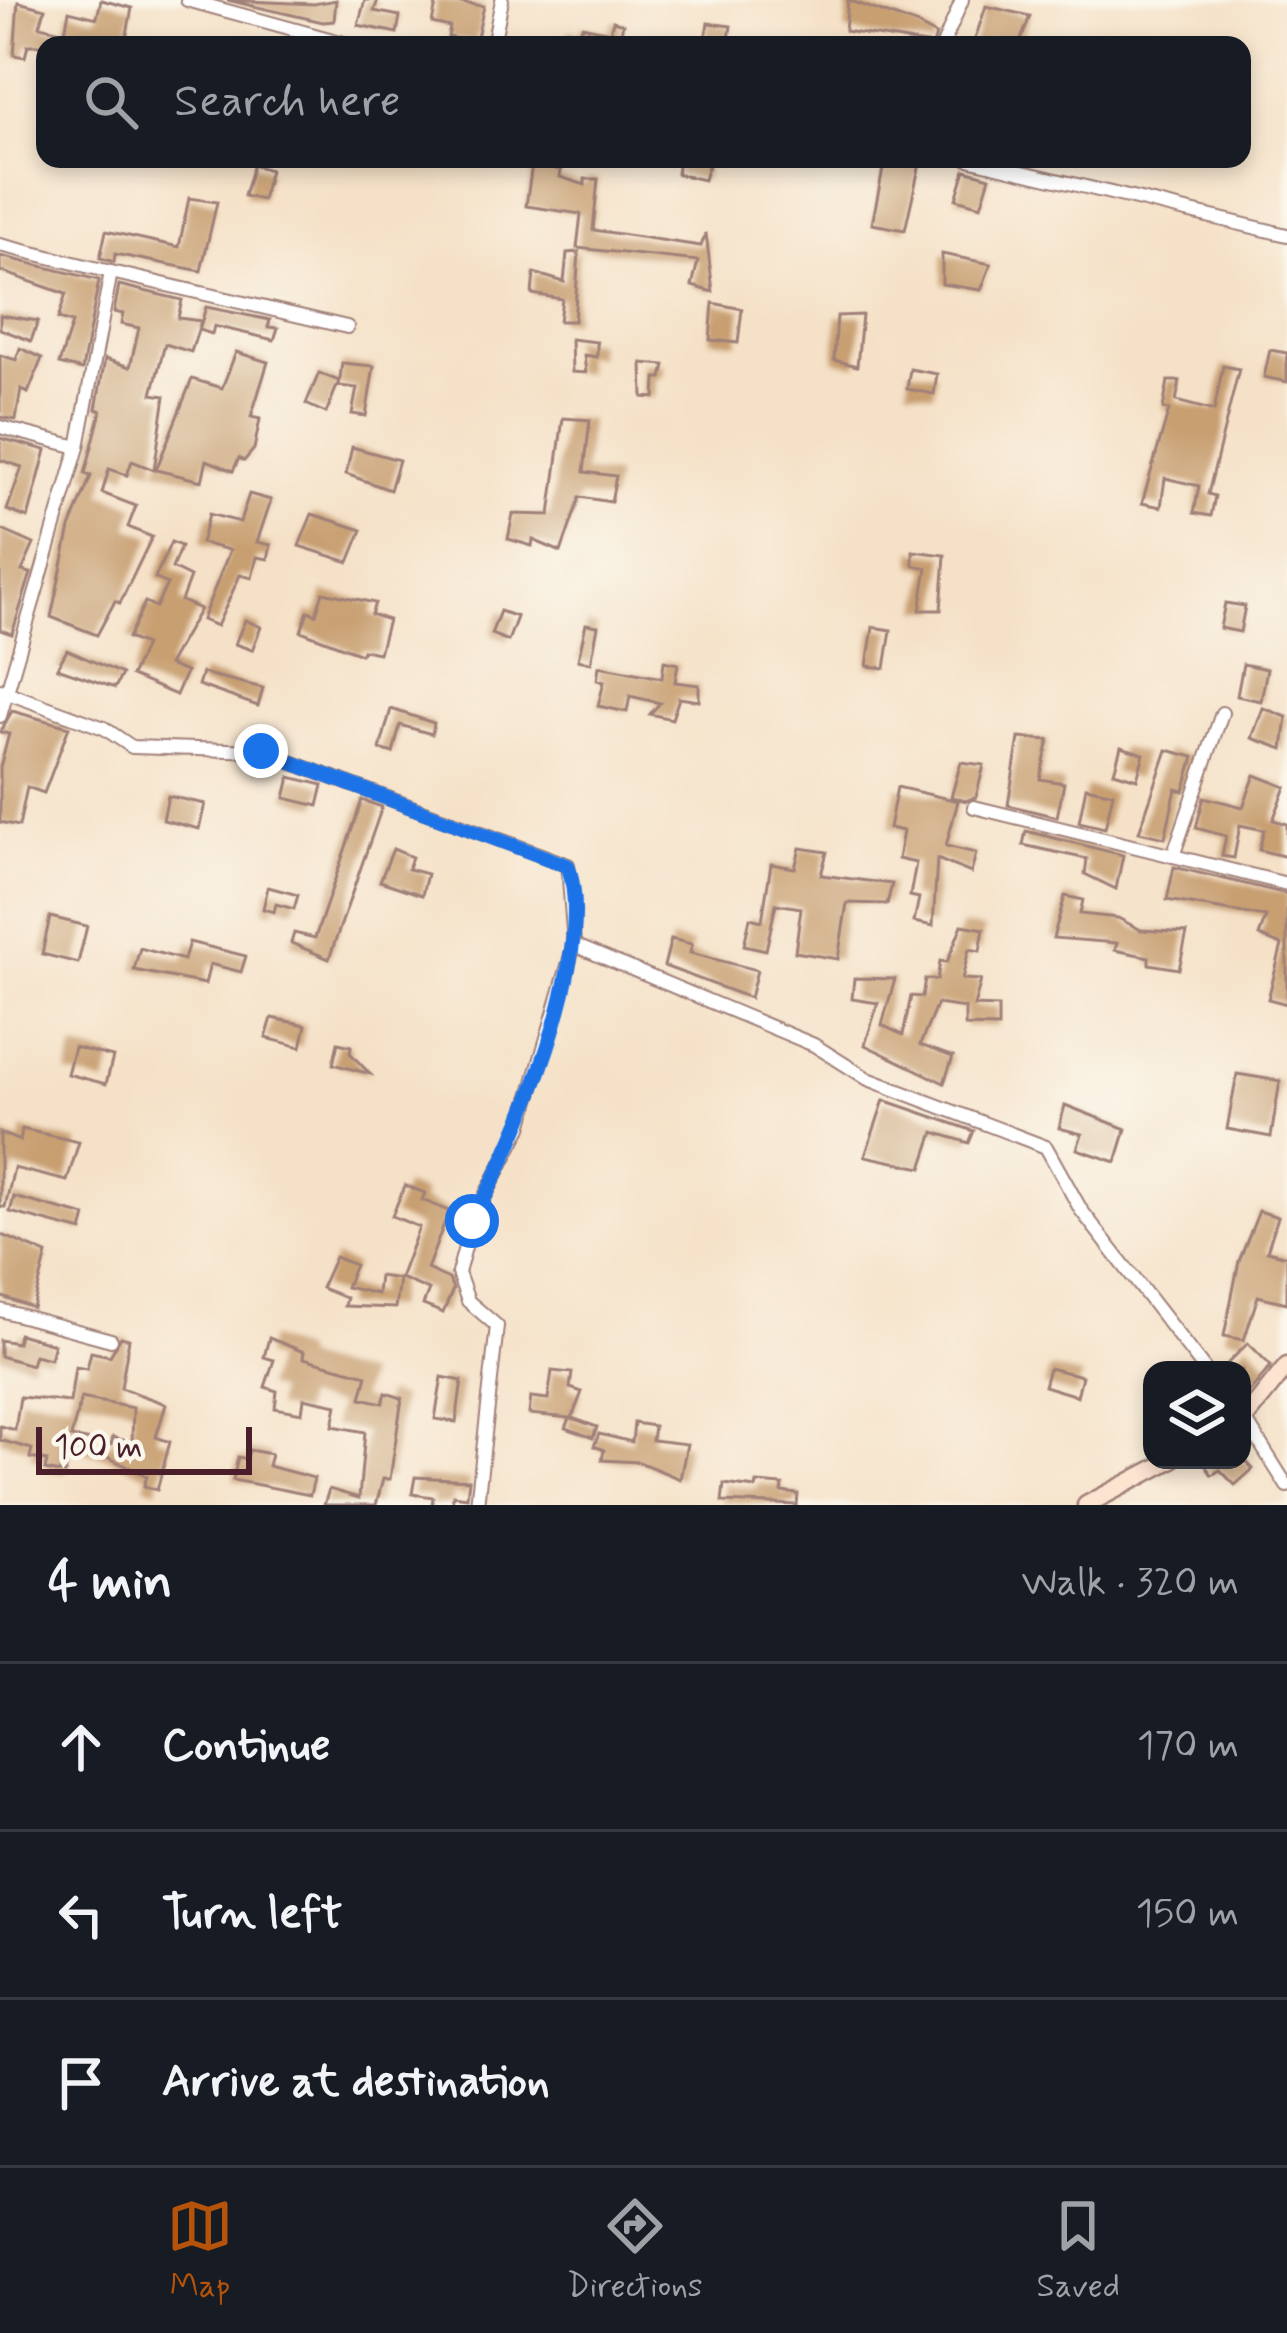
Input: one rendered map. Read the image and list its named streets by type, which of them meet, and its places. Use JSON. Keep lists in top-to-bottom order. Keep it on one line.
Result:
{"scale_bar":"100 m","page":{"search":"Search here","scale":"100 m","heading":["4 min","Walk · 320 m"],"list":[["Continue","170 m"],["Turn left","150 m"],"Arrive at destination"],"nav":["Map","Directions","Saved"]}}
